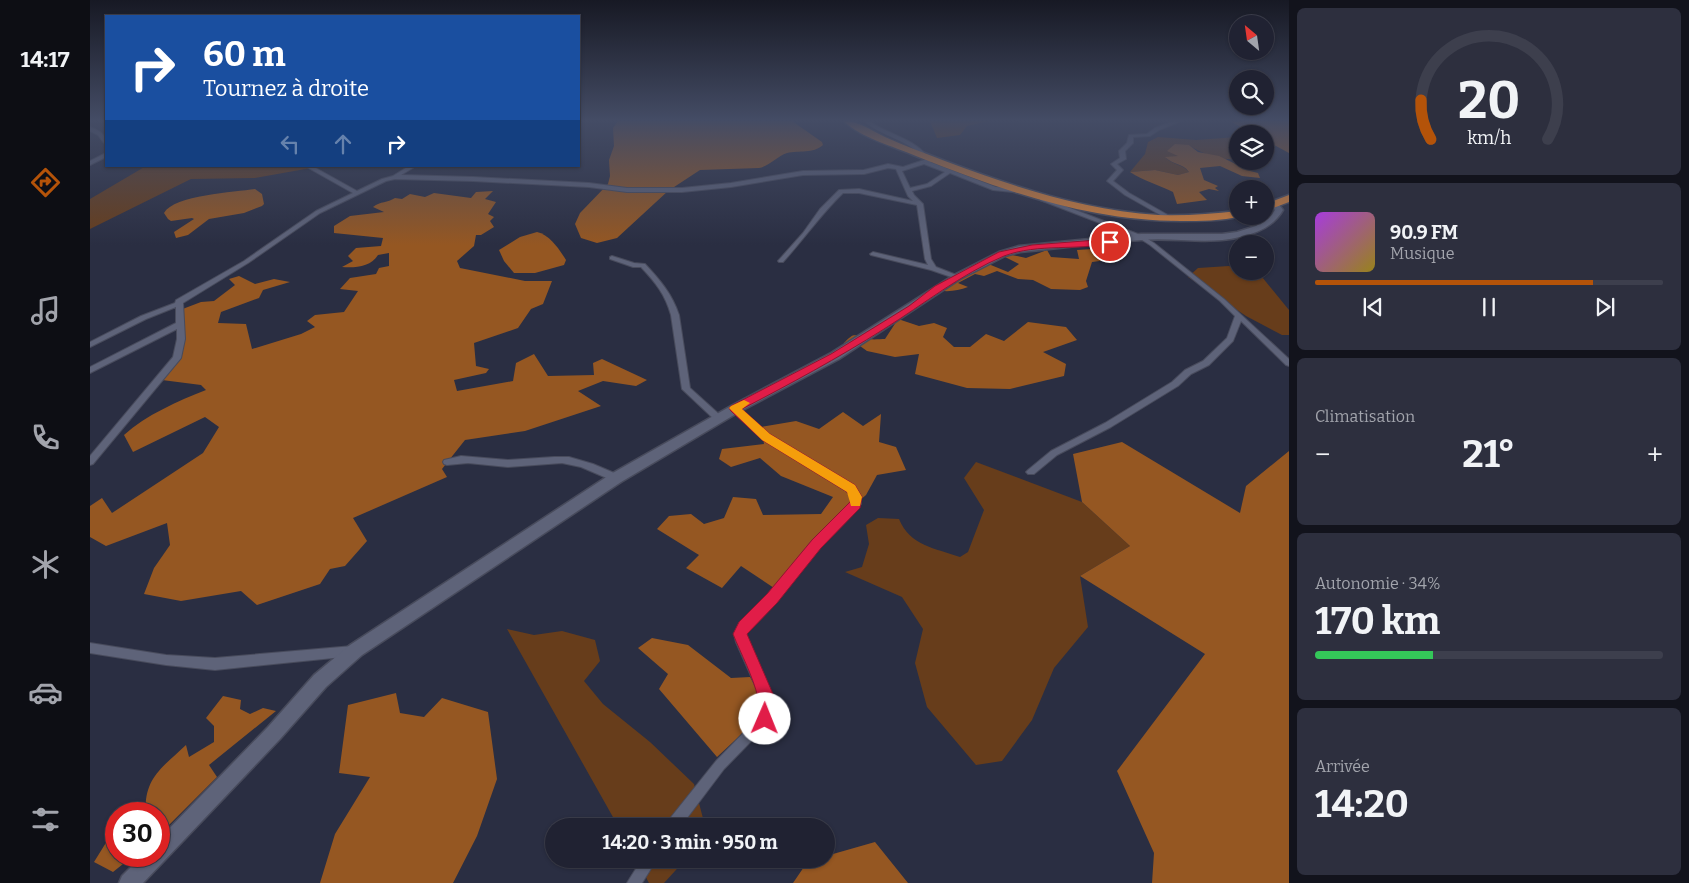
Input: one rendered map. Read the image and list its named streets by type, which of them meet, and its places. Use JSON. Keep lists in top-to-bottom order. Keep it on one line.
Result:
{"north":"top left","page":{"tabs":"14:17","map_buttons":["+","−"],"turn":["60 m","Tournez à droite"],"song":["90.9 FM","Musique"],"tile":["Climatisation",["Autonomie · 34%","170 km"],["Arrivée","14:20"]],"heat":["−","21°","+"],"limit":"30","trip":"14:20 · 3 min · 950 m","gauge":["20","km/h"]}}
